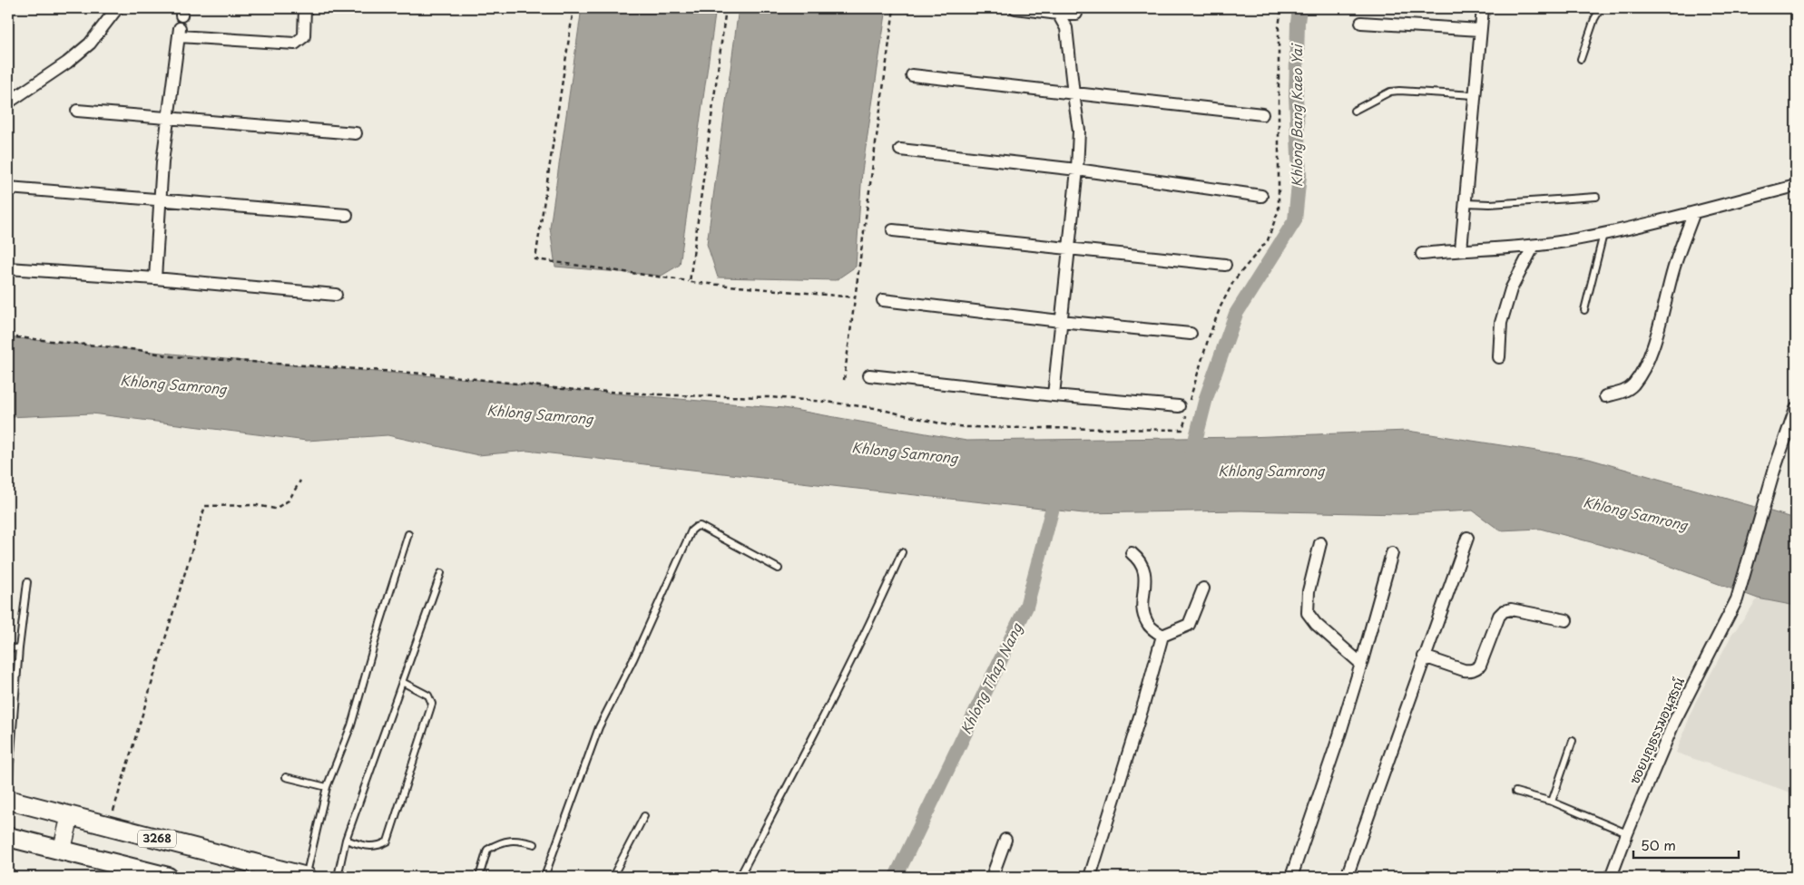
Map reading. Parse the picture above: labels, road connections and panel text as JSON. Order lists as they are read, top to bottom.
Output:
{
  "streets": {
    "main road": ["3268"],
    "street": ["ซอยบุญธรรมอนุสรณ์"]
  },
  "water": ["Khlong Bang Kaeo Yai", "Khlong Samrong", "Khlong Thap Nang"],
  "scale_bar": "50 m"
}
